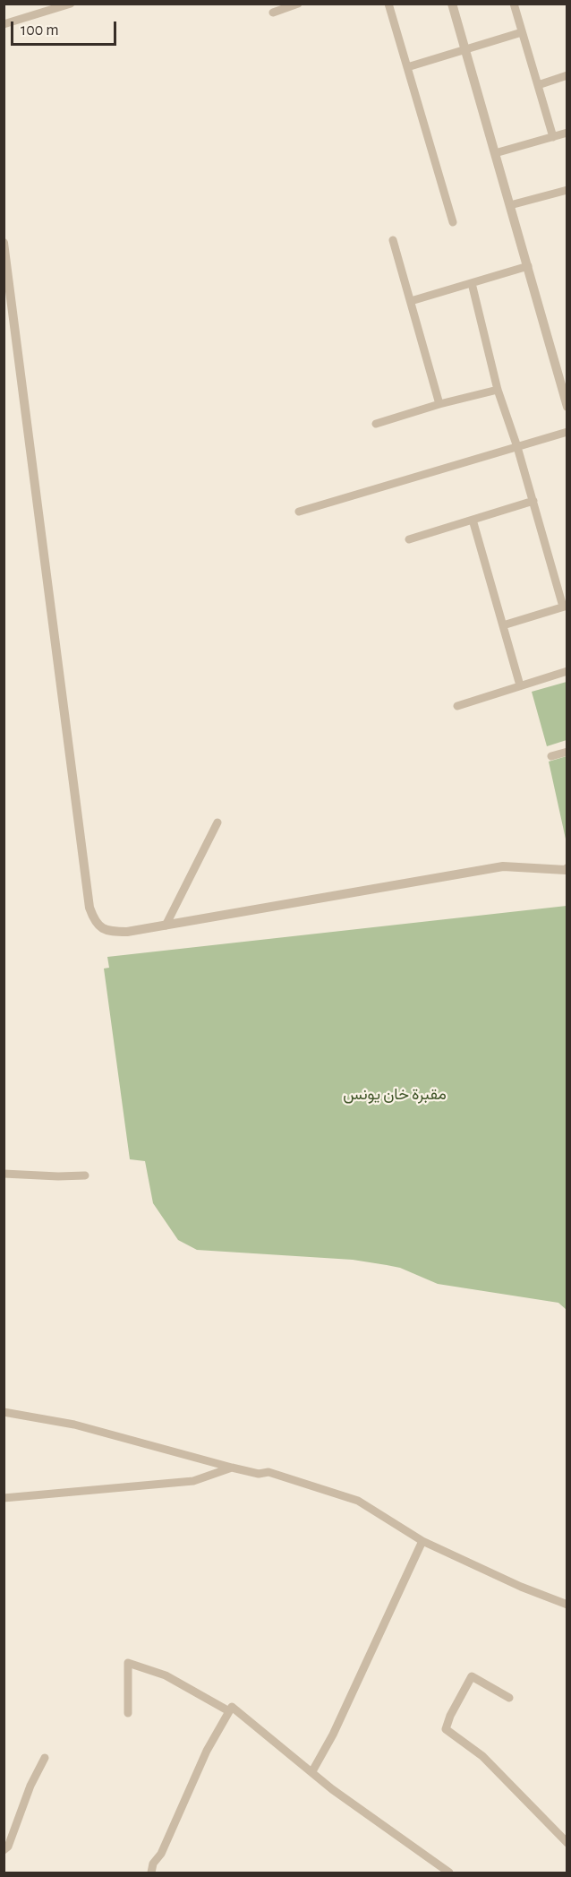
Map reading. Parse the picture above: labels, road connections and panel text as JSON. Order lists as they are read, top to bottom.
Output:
{
  "parks": ["مقبرة خان يونس"],
  "scale_bar": "100 m"
}
